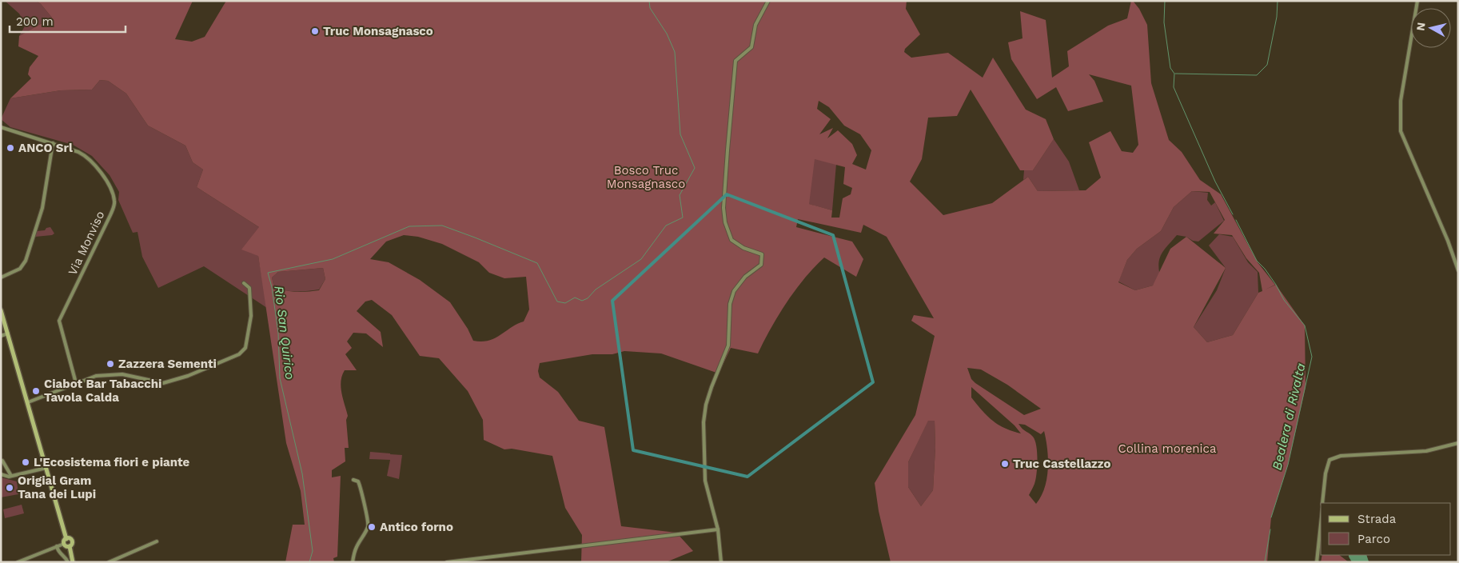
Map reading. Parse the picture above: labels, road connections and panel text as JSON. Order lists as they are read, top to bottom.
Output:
{
  "streets": {
    "street": ["Via Monviso"]
  },
  "water": ["Rio San Quirico", "Bealera di Rivalta"],
  "parks": ["Bosco Truc Monsagnasco", "Collina morenica"],
  "places": [
    "Truc Monsagnasco",
    "ANCO Srl",
    "Zazzera Sementi",
    "Ciabot Bar Tabacchi Tavola Calda",
    "L'Ecosistema fiori e piante",
    "Truc Castellazzo",
    "Origial Gram Tana dei Lupi",
    "Antico forno"
  ],
  "legend": ["Strada", "Parco"],
  "scale_bar": "200 m",
  "north": "left"
}
